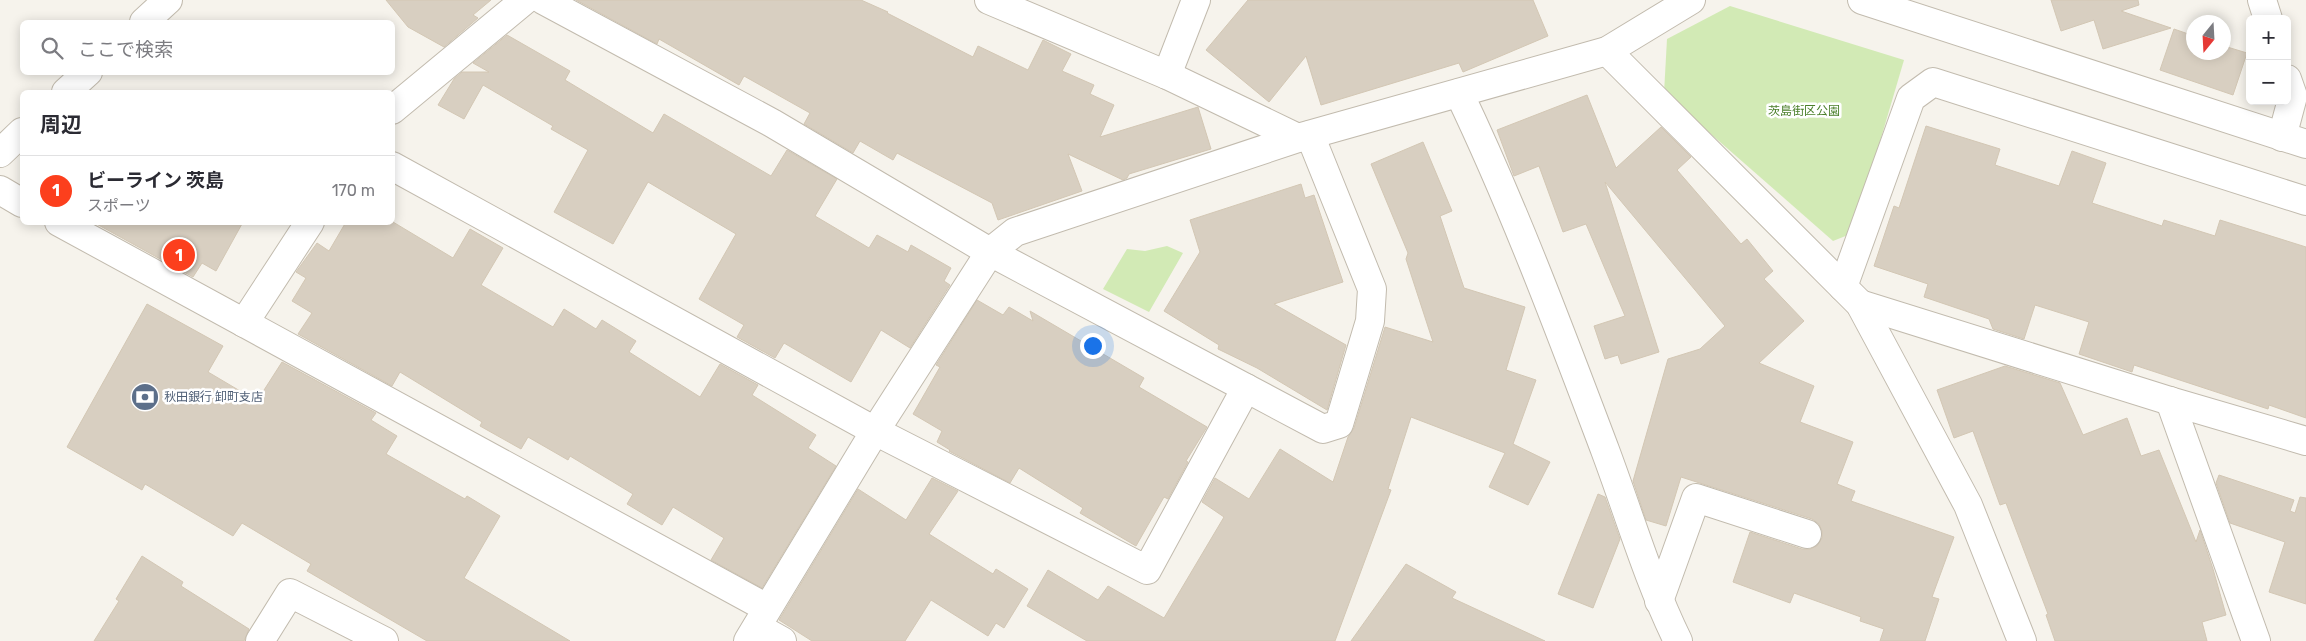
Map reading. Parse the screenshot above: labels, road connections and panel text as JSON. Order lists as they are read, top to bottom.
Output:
{
  "parks": ["茨島街区公園"],
  "places": {
    "bank": ["秋田銀行 卸町支店"]
  },
  "north": "bottom",
  "page": {
    "map_buttons": ["+", "−"],
    "search": "ここで検索",
    "heading": "周辺",
    "list": [
      {
        "mark": "1",
        "name": "ビーライン 茨島",
        "note": "スポーツ",
        "value": "170 m"
      }
    ],
    "pins": "1"
  }
}
